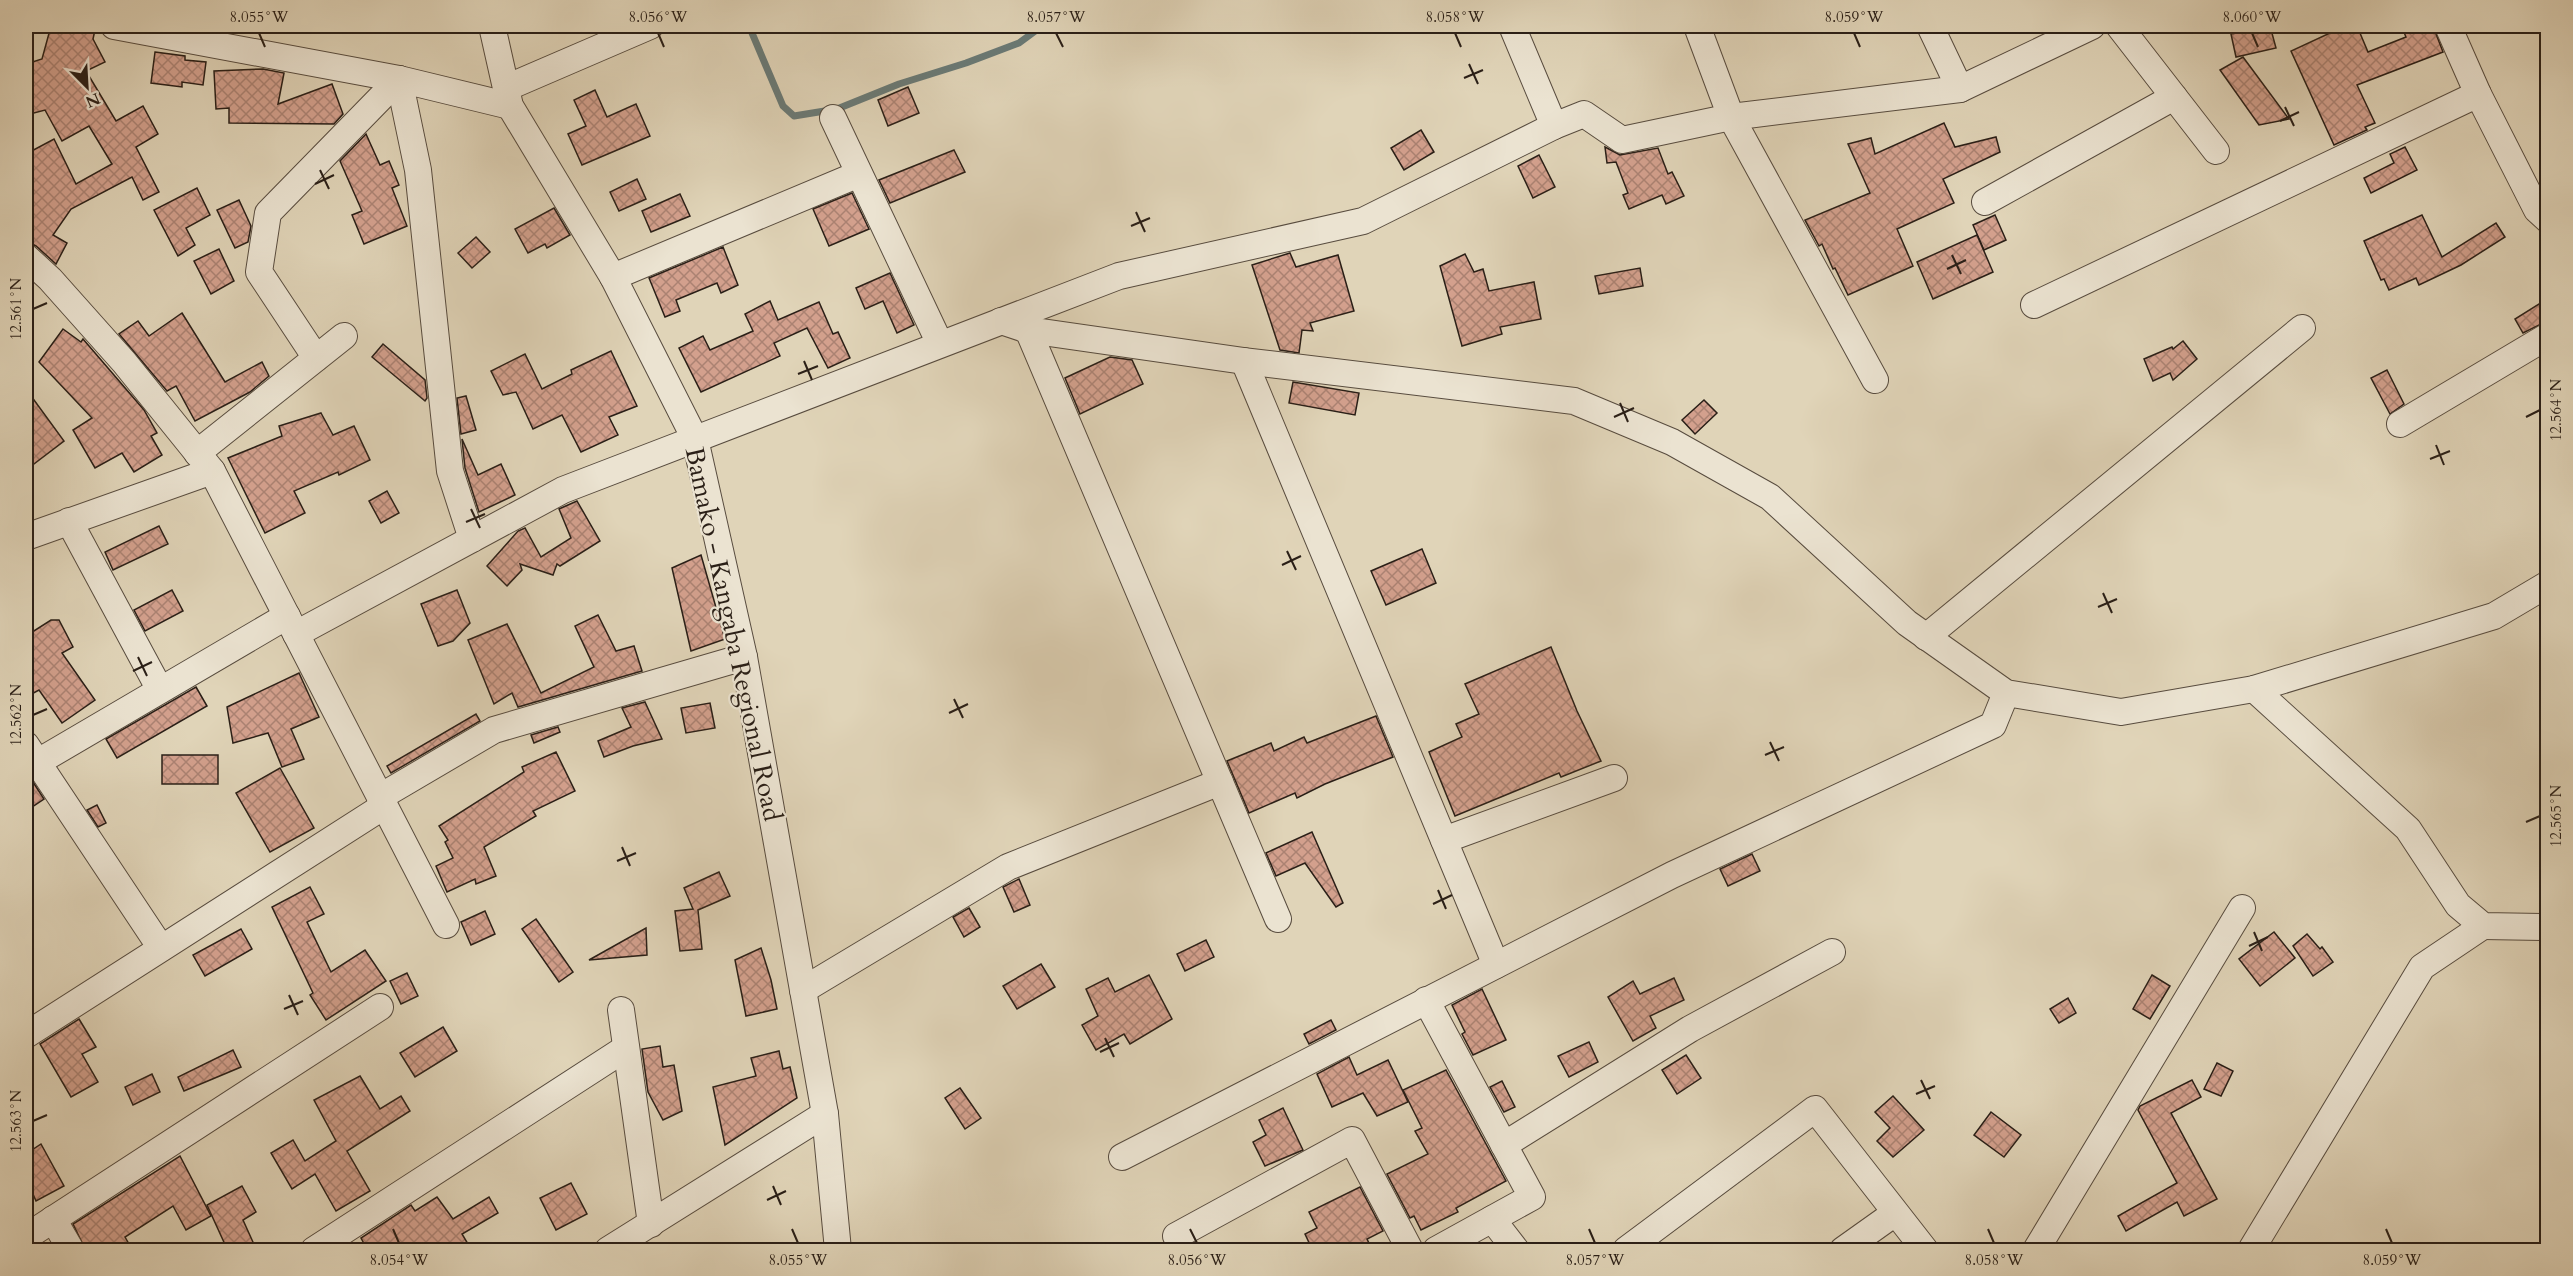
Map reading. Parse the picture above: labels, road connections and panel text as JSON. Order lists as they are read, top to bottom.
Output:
{
  "streets": {
    "street": ["Bamako - Kangaba Regional Road"]
  },
  "north": "bottom right",
  "coordinates": [
    "8.055°W",
    "8.056°W",
    "8.057°W",
    "8.058°W",
    "8.059°W",
    "8.060°W",
    "12.561°N",
    "12.564°N",
    "12.562°N",
    "12.565°N",
    "12.563°N",
    "8.054°W"
  ]
}
